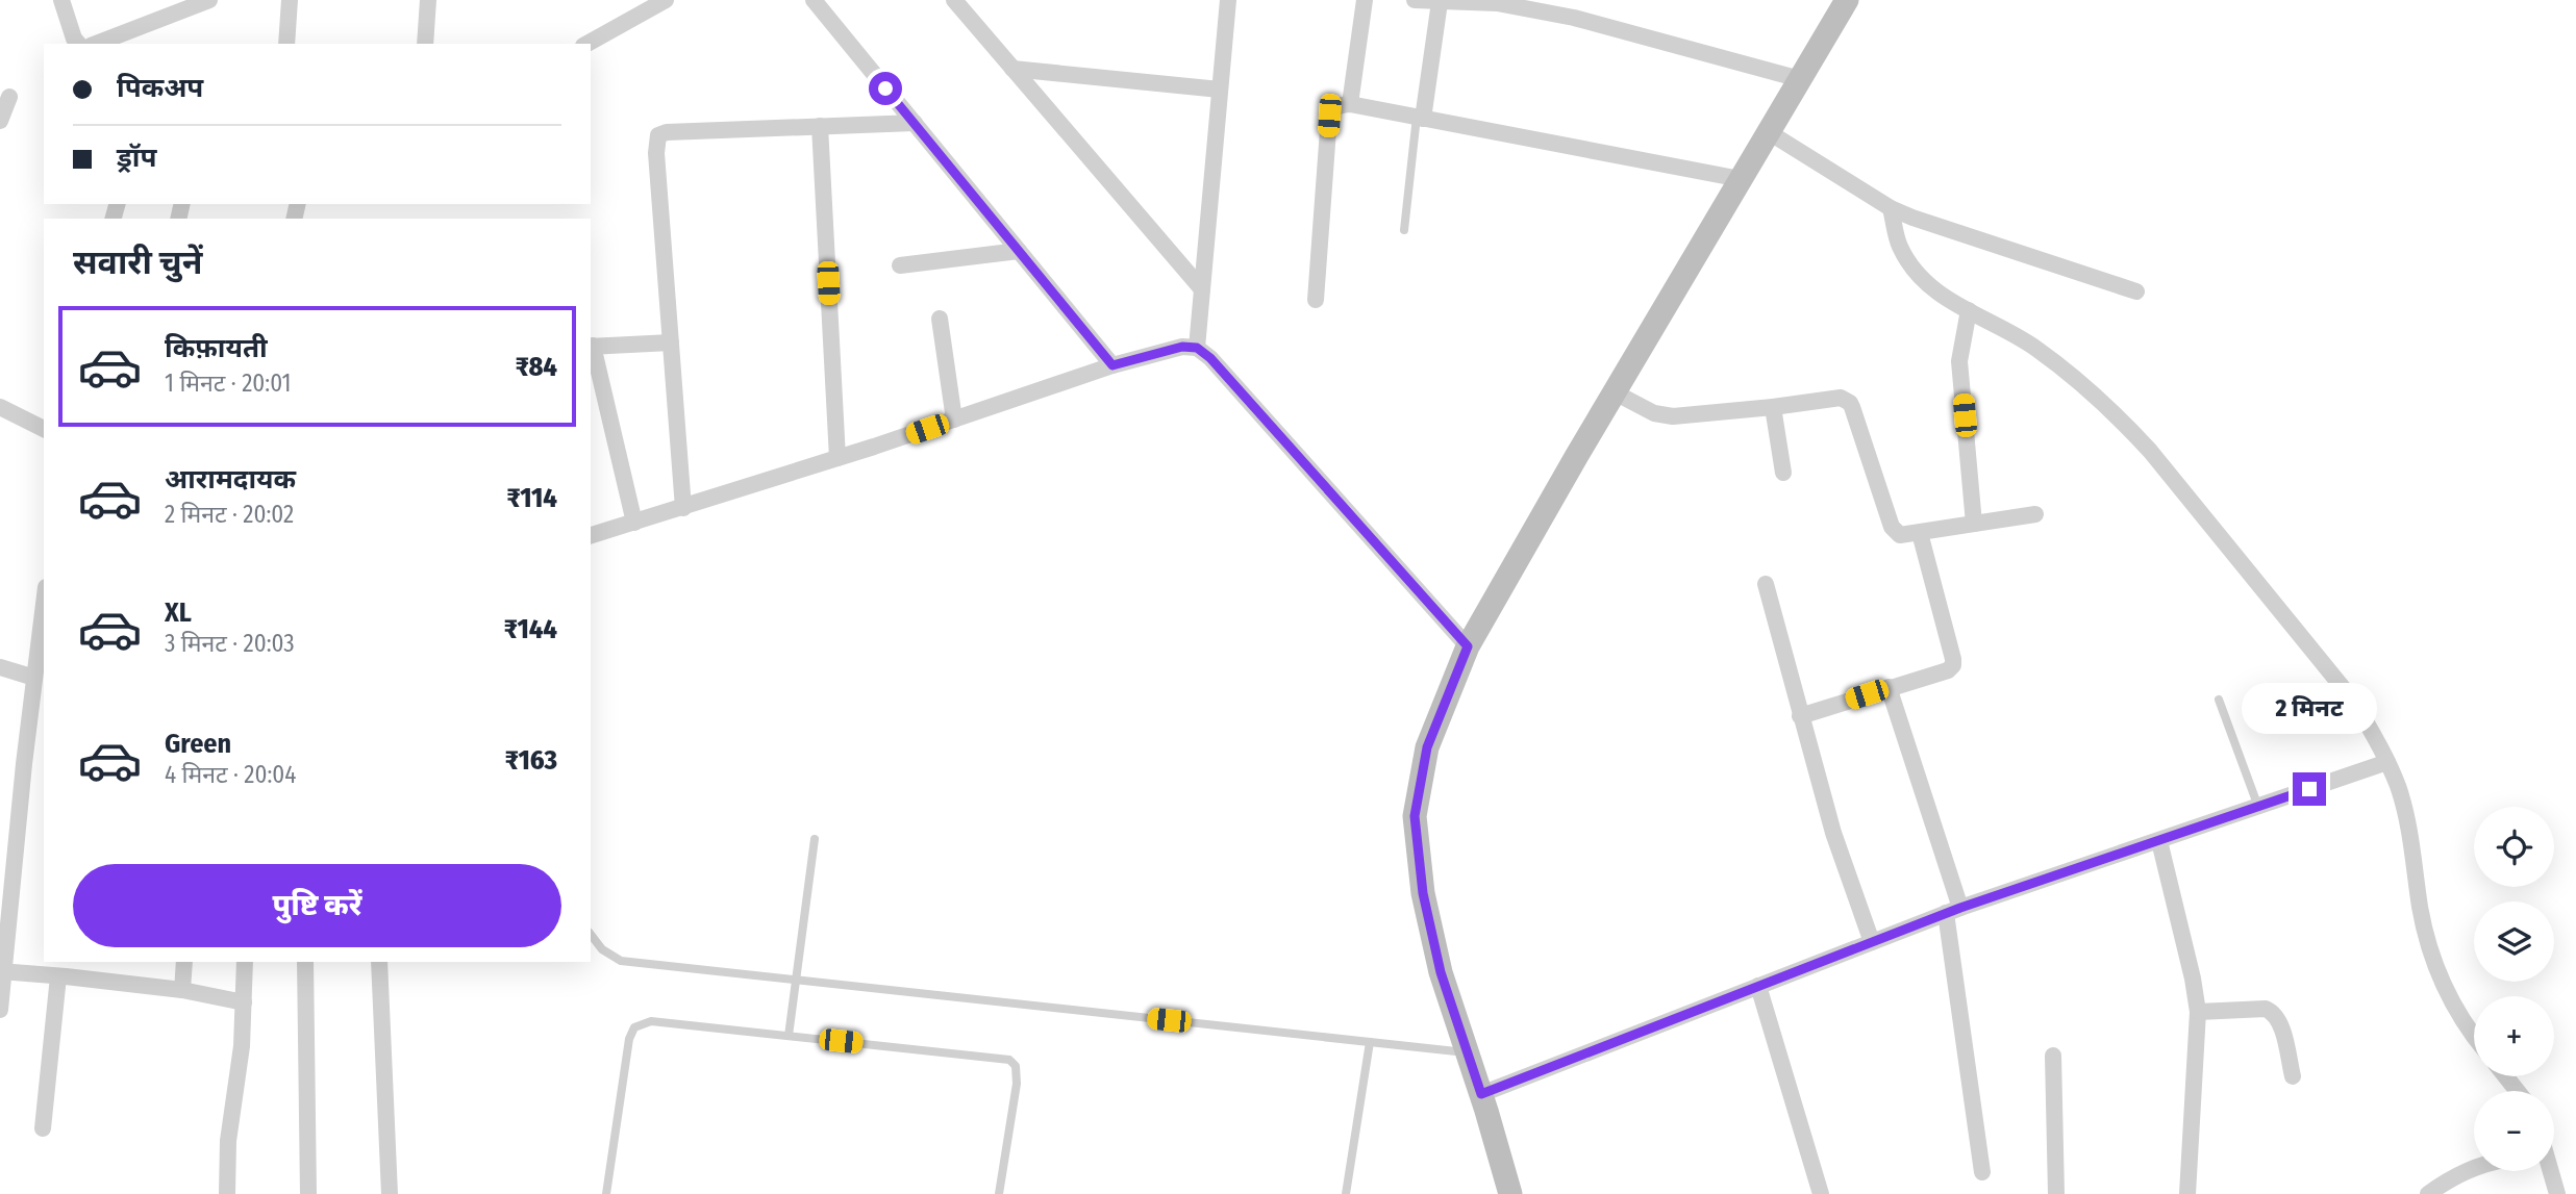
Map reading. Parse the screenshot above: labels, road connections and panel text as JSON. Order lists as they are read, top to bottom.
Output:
{
  "page": {
    "banner": ["पिकअप", "ड्रॉप"],
    "heading": "सवारी चुनें",
    "list": [
      {
        "name": "किफ़ायती",
        "note": "1 मिनट · 20:01",
        "value": "₹84"
      },
      {
        "name": "आरामदायक",
        "note": "2 मिनट · 20:02",
        "value": "₹114"
      },
      {
        "name": "XL",
        "note": "3 मिनट · 20:03",
        "value": "₹144"
      },
      {
        "name": "Green",
        "note": "4 मिनट · 20:04",
        "value": "₹163"
      }
    ],
    "bubble": "2 मिनट",
    "map_buttons": ["+", "−"],
    "buttons": "पुष्टि करें"
  }
}
